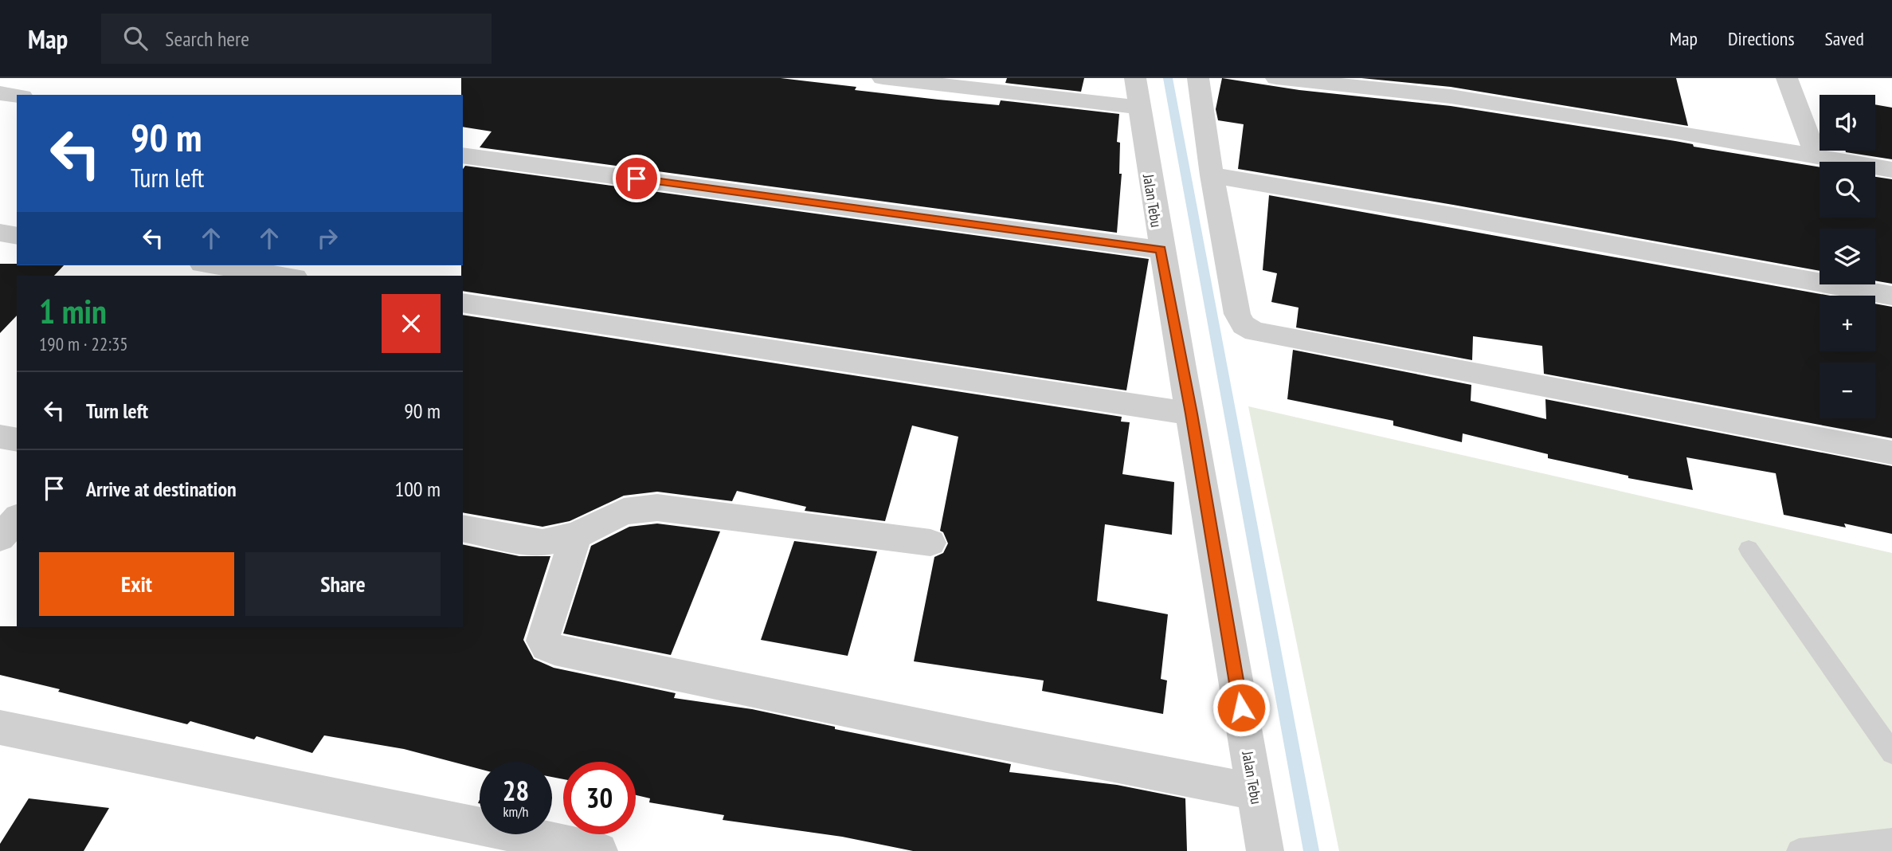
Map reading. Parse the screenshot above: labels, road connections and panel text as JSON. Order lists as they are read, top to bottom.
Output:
{
  "streets": {
    "street": ["Jalan Tebu"]
  },
  "page": {
    "header": "Map",
    "search": "Search here",
    "nav": ["Map", "Directions", "Saved"],
    "map_buttons": ["+", "−"],
    "turn": ["90 m", "Turn left"],
    "heading": ["1 min", "190 m · 22:35"],
    "list": [
      {
        "name": "Turn left",
        "value": "90 m"
      },
      {
        "name": "Arrive at destination",
        "value": "100 m"
      }
    ],
    "buttons": ["Exit", "Share"],
    "speed": "28 km/h",
    "limit": "30"
  }
}
